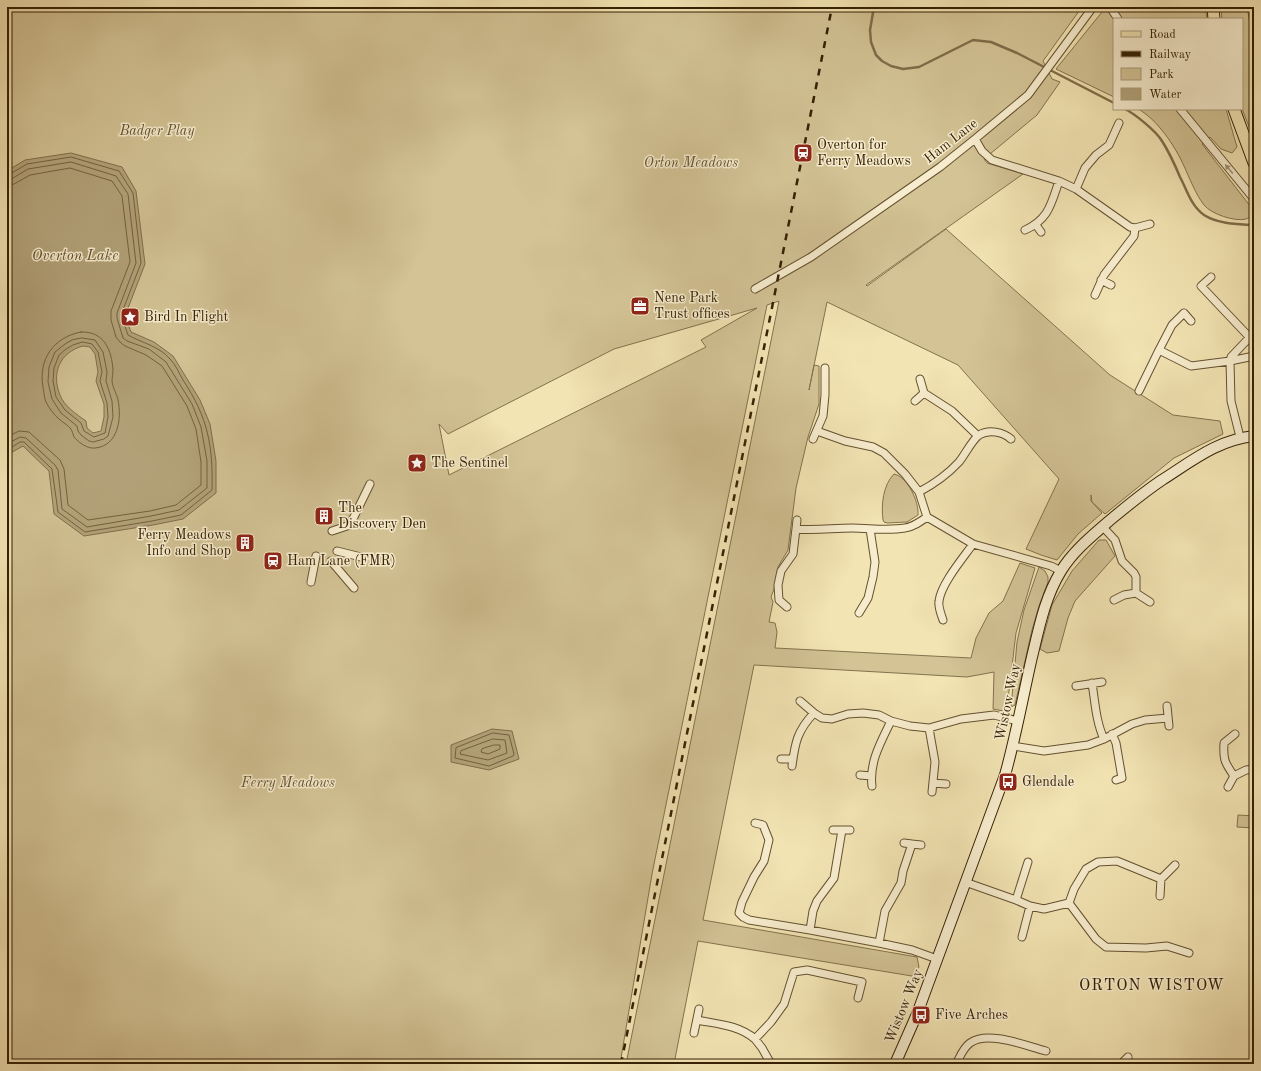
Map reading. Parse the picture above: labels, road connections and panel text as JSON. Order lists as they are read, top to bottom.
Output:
{
  "streets": {
    "street": ["Ham Lane", "Wistow Way"]
  },
  "districts": ["ORTON WISTOW"],
  "water": ["Overton Lake"],
  "parks": ["Badger Play", "Orton Meadows", "Ferry Meadows"],
  "places": {
    "station": ["Overton for Ferry Meadows", "Ham Lane (FMR)"],
    "office": ["Nene Park Trust offices"],
    "place": ["Bird In Flight", "The Sentinel"],
    "building": ["The Discovery Den", "Ferry Meadows Info and Shop"],
    "bus stop": ["Glendale", "Five Arches"]
  },
  "legend": [
    "Road",
    "Railway",
    "Park",
    "Water"
  ]
}
